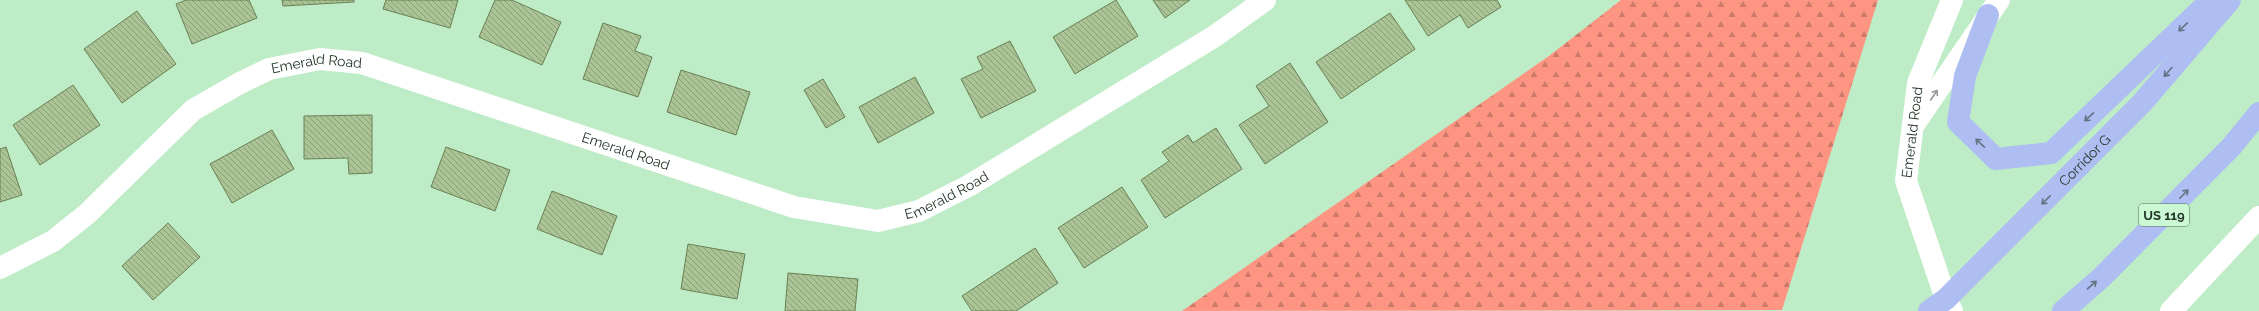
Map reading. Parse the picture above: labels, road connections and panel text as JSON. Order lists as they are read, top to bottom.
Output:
{
  "streets": {
    "highway": ["Corridor G", "US 119"],
    "street": ["Emerald Road"]
  },
  "crossings": [
    ["Emerald Road", "Corridor G"]
  ]
}
